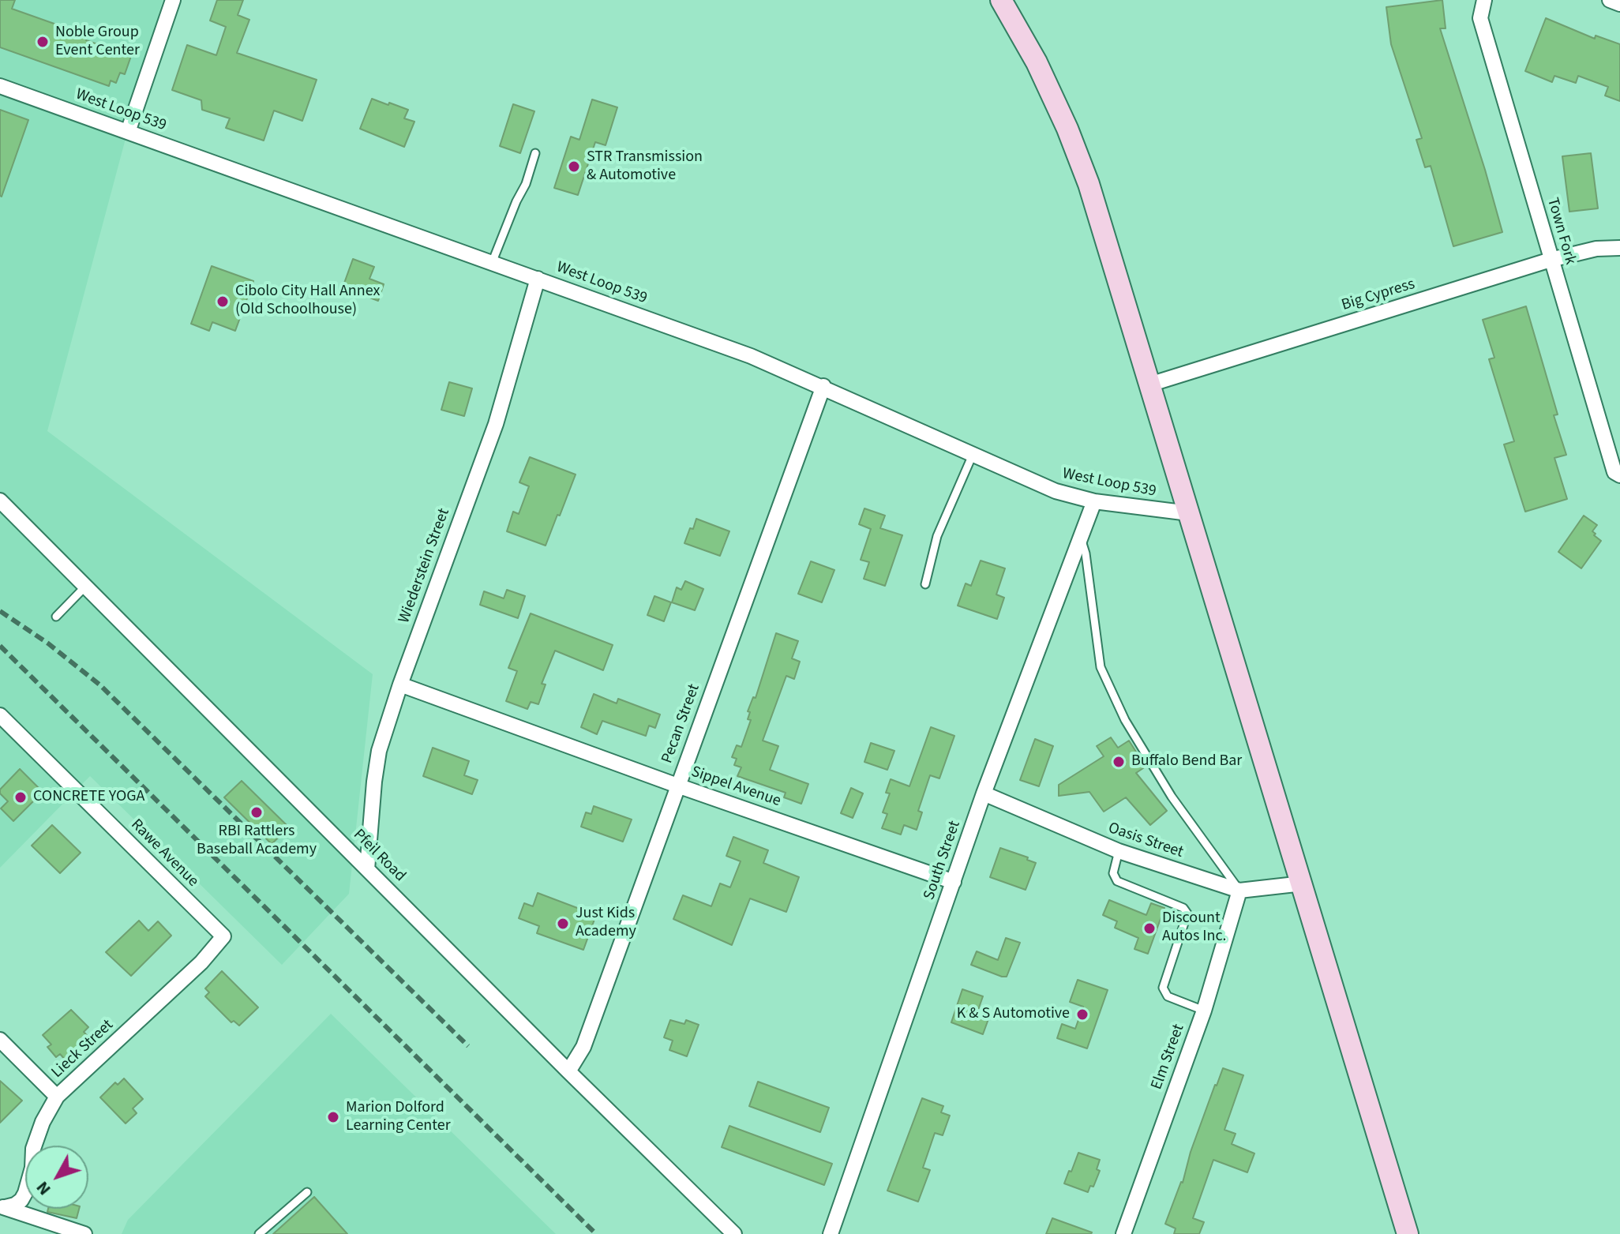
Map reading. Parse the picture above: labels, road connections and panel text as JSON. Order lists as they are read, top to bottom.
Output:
{
  "streets": {
    "street": [
      "West Loop 539",
      "Town Fork",
      "Big Cypress",
      "Wiederstein Street",
      "Pecan Street",
      "Sippel Avenue",
      "Oasis Street",
      "Rawe Avenue",
      "Pfeil Road",
      "South Street",
      "Lieck Street",
      "Elm Street"
    ]
  },
  "crossings": [
    ["West Loop 539", "Wiederstein Street"],
    ["West Loop 539", "Pecan Street"],
    ["West Loop 539", "South Street"],
    ["Town Fork", "Big Cypress"],
    ["Wiederstein Street", "Sippel Avenue"],
    ["Wiederstein Street", "Pfeil Road"],
    ["Pecan Street", "Sippel Avenue"],
    ["Pecan Street", "Pfeil Road"],
    ["Sippel Avenue", "South Street"],
    ["Oasis Street", "South Street"],
    ["Oasis Street", "Elm Street"],
    ["Rawe Avenue", "Lieck Street"]
  ],
  "places": [
    "Noble Group Event Center",
    "STR Transmission & Automotive",
    "Cibolo City Hall Annex (Old Schoolhouse)",
    "Buffalo Bend Bar",
    "CONCRETE YOGA",
    "RBI Rattlers Baseball Academy",
    "Just Kids Academy",
    "Discount Autos Inc.",
    "K & S Automotive",
    "Marion Dolford Learning Center"
  ],
  "north": "bottom left"
}
